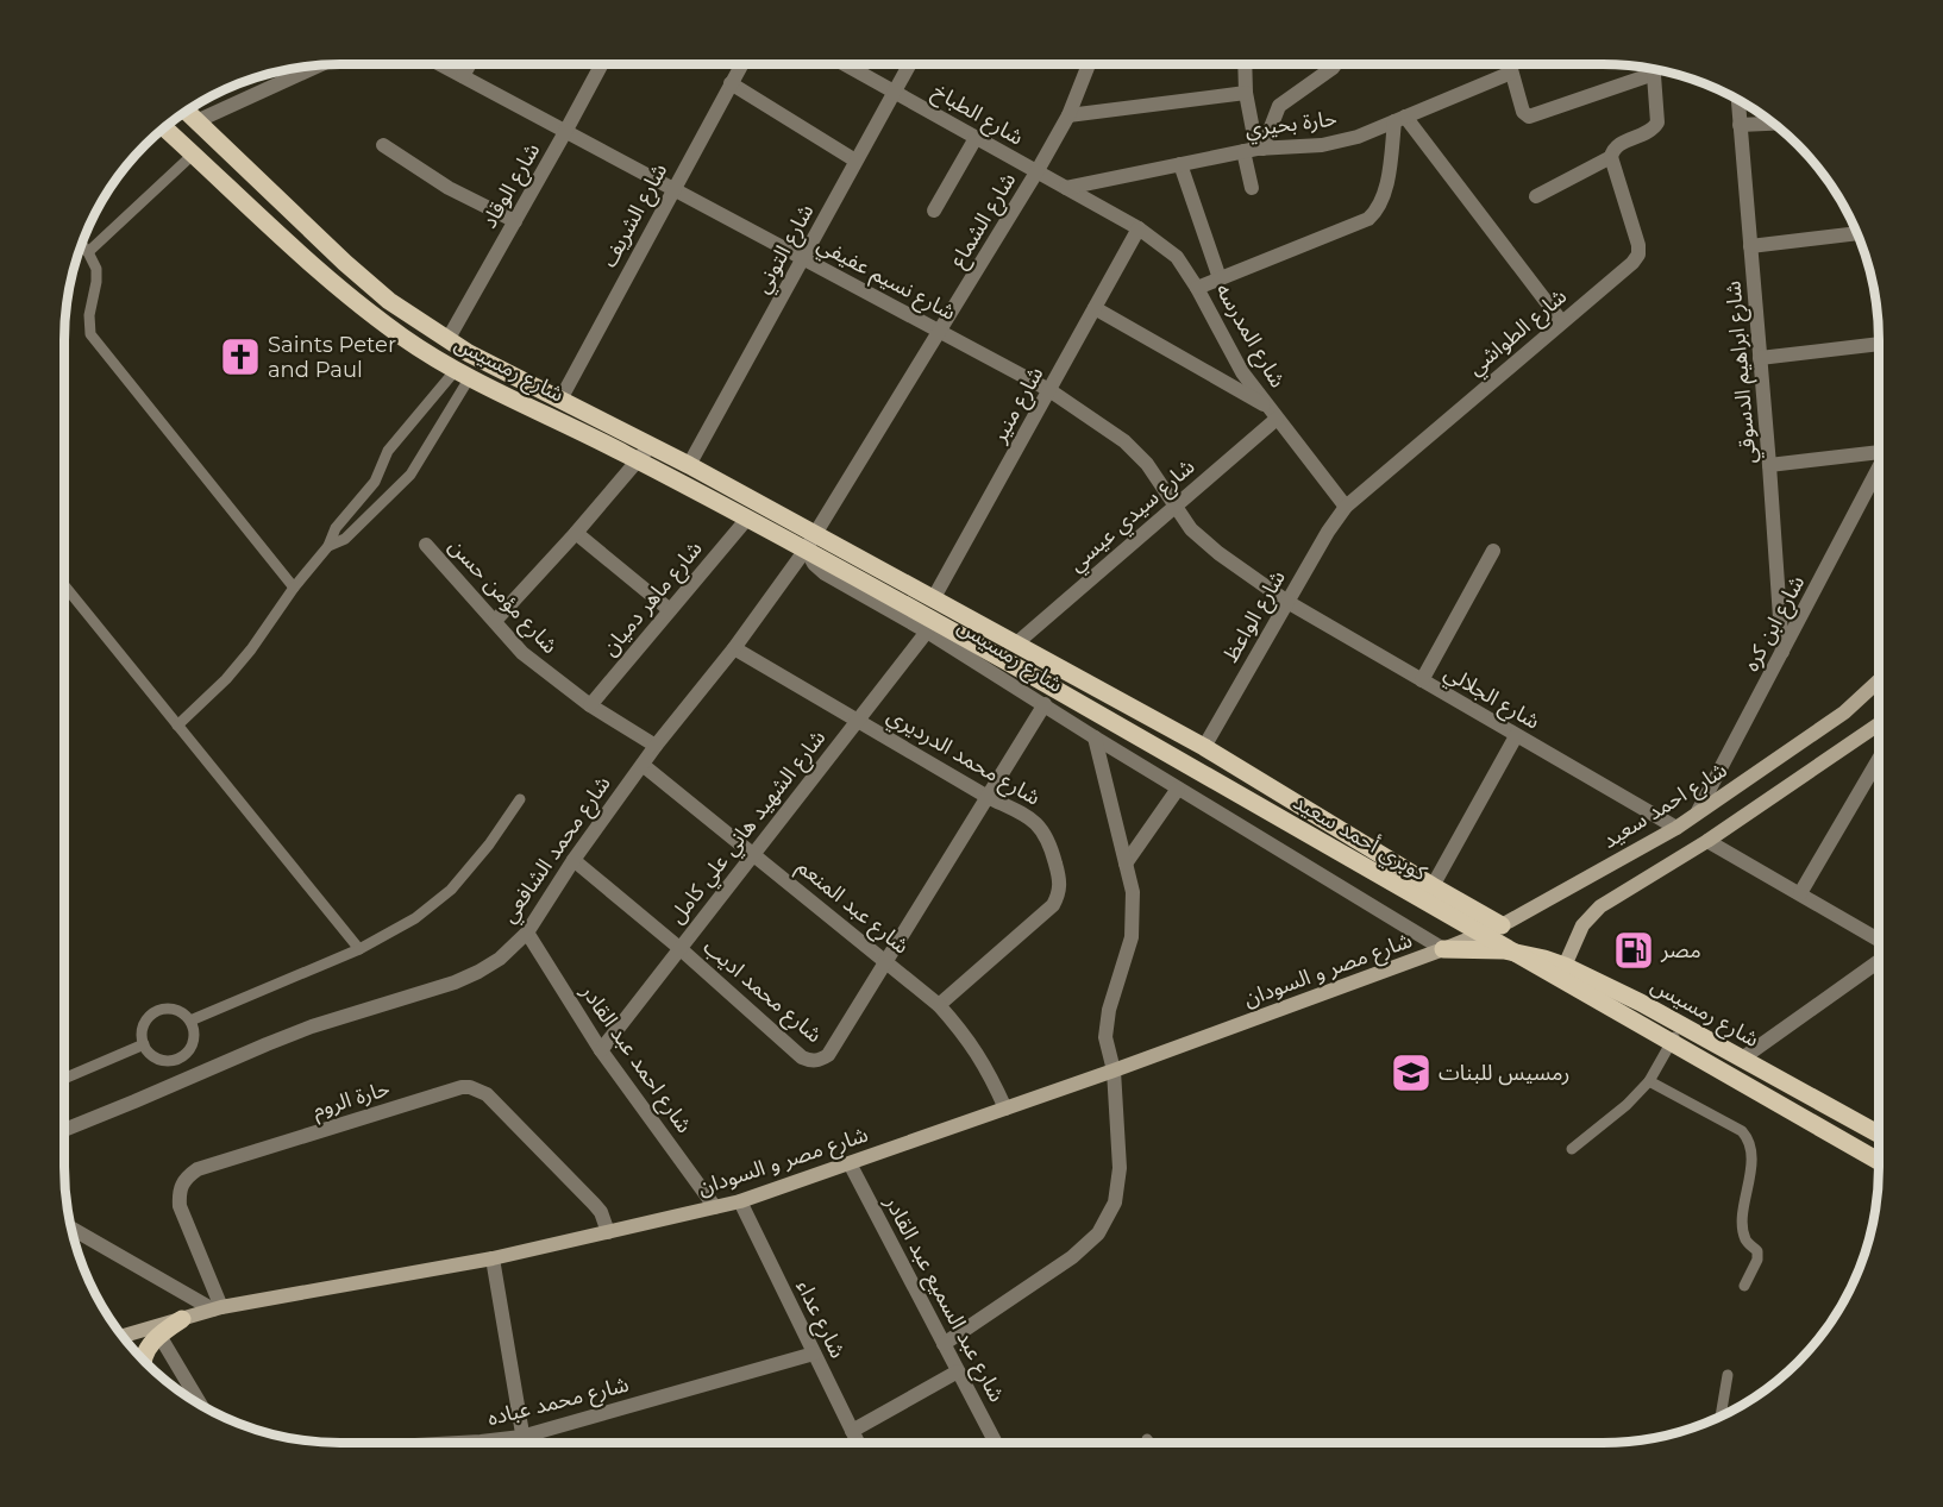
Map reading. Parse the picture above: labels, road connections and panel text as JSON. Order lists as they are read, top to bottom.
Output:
{
  "streets": {
    "main road": [
      "شارع رمسيس",
      "شارع احمد سعيد",
      "كوبري أحمد سعيد",
      "شارع مصر و السودان"
    ],
    "street": [
      "شارع الطباخ",
      "حارة بحيري",
      "شارع الوقاد",
      "شارع الشريف",
      "شارع الشماع",
      "شارع التوني",
      "شارع نسيم عفيفي",
      "شارع الطواشي",
      "شارع المدرسه",
      "شارع ابراهيم الدسوقي",
      "شارع منير",
      "شارع سيدي عيسي",
      "شارع مؤمن حسن",
      "شارع ماهر دميان",
      "شارع الواعظ",
      "شارع ابن كره",
      "شارع الجلالي",
      "شارع محمد الدرديري",
      "شارع الشهيد هاني علي كامل",
      "شارع محمد الشافعي",
      "شارع عبد المنعم",
      "شارع محمد اديب",
      "شارع احمد عبد القادر",
      "حارة الروم",
      "شارع عبد السميع عبد القادر",
      "شارع عداء",
      "شارع محمد عباده"
    ]
  },
  "crossings": [
    ["شارع الطباخ", "حارة بحيري"],
    ["شارع الطباخ", "شارع الشماع"],
    ["شارع الطباخ", "شارع التوني"],
    ["شارع الطباخ", "شارع المدرسه"],
    ["حارة بحيري", "شارع المدرسه"],
    ["شارع الوقاد", "شارع نسيم عفيفي"],
    ["شارع الوقاد", "شارع رمسيس"],
    ["شارع الشريف", "شارع نسيم عفيفي"],
    ["شارع الشريف", "شارع رمسيس"],
    ["شارع الشماع", "شارع نسيم عفيفي"],
    ["شارع الشماع", "شارع رمسيس"],
    ["شارع الشماع", "كوبري أحمد سعيد"],
    ["شارع الشماع", "شارع محمد الشافعي"],
    ["شارع التوني", "شارع نسيم عفيفي"],
    ["شارع التوني", "شارع رمسيس"],
    ["شارع نسيم عفيفي", "شارع منير"],
    ["شارع نسيم عفيفي", "شارع سيدي عيسي"],
    ["شارع نسيم عفيفي", "شارع الواعظ"],
    ["شارع نسيم عفيفي", "شارع الجلالي"],
    ["شارع الطواشي", "شارع المدرسه"],
    ["شارع الطواشي", "شارع الواعظ"],
    ["شارع المدرسه", "شارع منير"],
    ["شارع المدرسه", "شارع سيدي عيسي"],
    ["شارع المدرسه", "شارع الواعظ"],
    ["شارع رمسيس", "شارع منير"],
    ["شارع رمسيس", "شارع سيدي عيسي"],
    ["شارع رمسيس", "شارع ماهر دميان"],
    ["شارع رمسيس", "شارع الواعظ"],
    ["شارع رمسيس", "شارع احمد سعيد"],
    ["شارع رمسيس", "شارع الشهيد هاني علي كامل"],
    ["شارع رمسيس", "كوبري أحمد سعيد"],
    ["شارع رمسيس", "شارع محمد الشافعي"],
    ["شارع رمسيس", "شارع مصر و السودان"],
    ["شارع ابراهيم الدسوقي", "شارع ابن كره"],
    ["شارع مؤمن حسن", "شارع ماهر دميان"],
    ["شارع مؤمن حسن", "شارع محمد الشافعي"],
    ["شارع الواعظ", "شارع الجلالي"],
    ["شارع ابن كره", "شارع احمد سعيد"],
    ["شارع الجلالي", "شارع احمد سعيد"],
    ["شارع محمد الدرديري", "شارع الشهيد هاني علي كامل"],
    ["شارع محمد الدرديري", "شارع محمد الشافعي"],
    ["شارع محمد الدرديري", "شارع عبد المنعم"],
    ["شارع احمد سعيد", "شارع مصر و السودان"],
    ["شارع الشهيد هاني علي كامل", "شارع عبد المنعم"],
    ["شارع الشهيد هاني علي كامل", "شارع محمد اديب"],
    ["شارع الشهيد هاني علي كامل", "شارع احمد عبد القادر"],
    ["كوبري أحمد سعيد", "شارع محمد الشافعي"],
    ["شارع محمد الشافعي", "شارع عبد المنعم"],
    ["شارع محمد الشافعي", "شارع محمد اديب"],
    ["شارع محمد الشافعي", "شارع احمد عبد القادر"],
    ["شارع عبد المنعم", "شارع مصر و السودان"],
    ["شارع عبد المنعم", "شارع محمد اديب"],
    ["شارع مصر و السودان", "شارع احمد عبد القادر"],
    ["شارع مصر و السودان", "حارة الروم"],
    ["شارع مصر و السودان", "شارع عبد السميع عبد القادر"],
    ["شارع مصر و السودان", "شارع عداء"],
    ["شارع عداء", "شارع محمد عباده"]
  ],
  "places": {
    "church": ["Saints Peter and Paul"],
    "fuel station": ["مصر"],
    "school or university": ["رمسيس للبنات"]
  }
}
